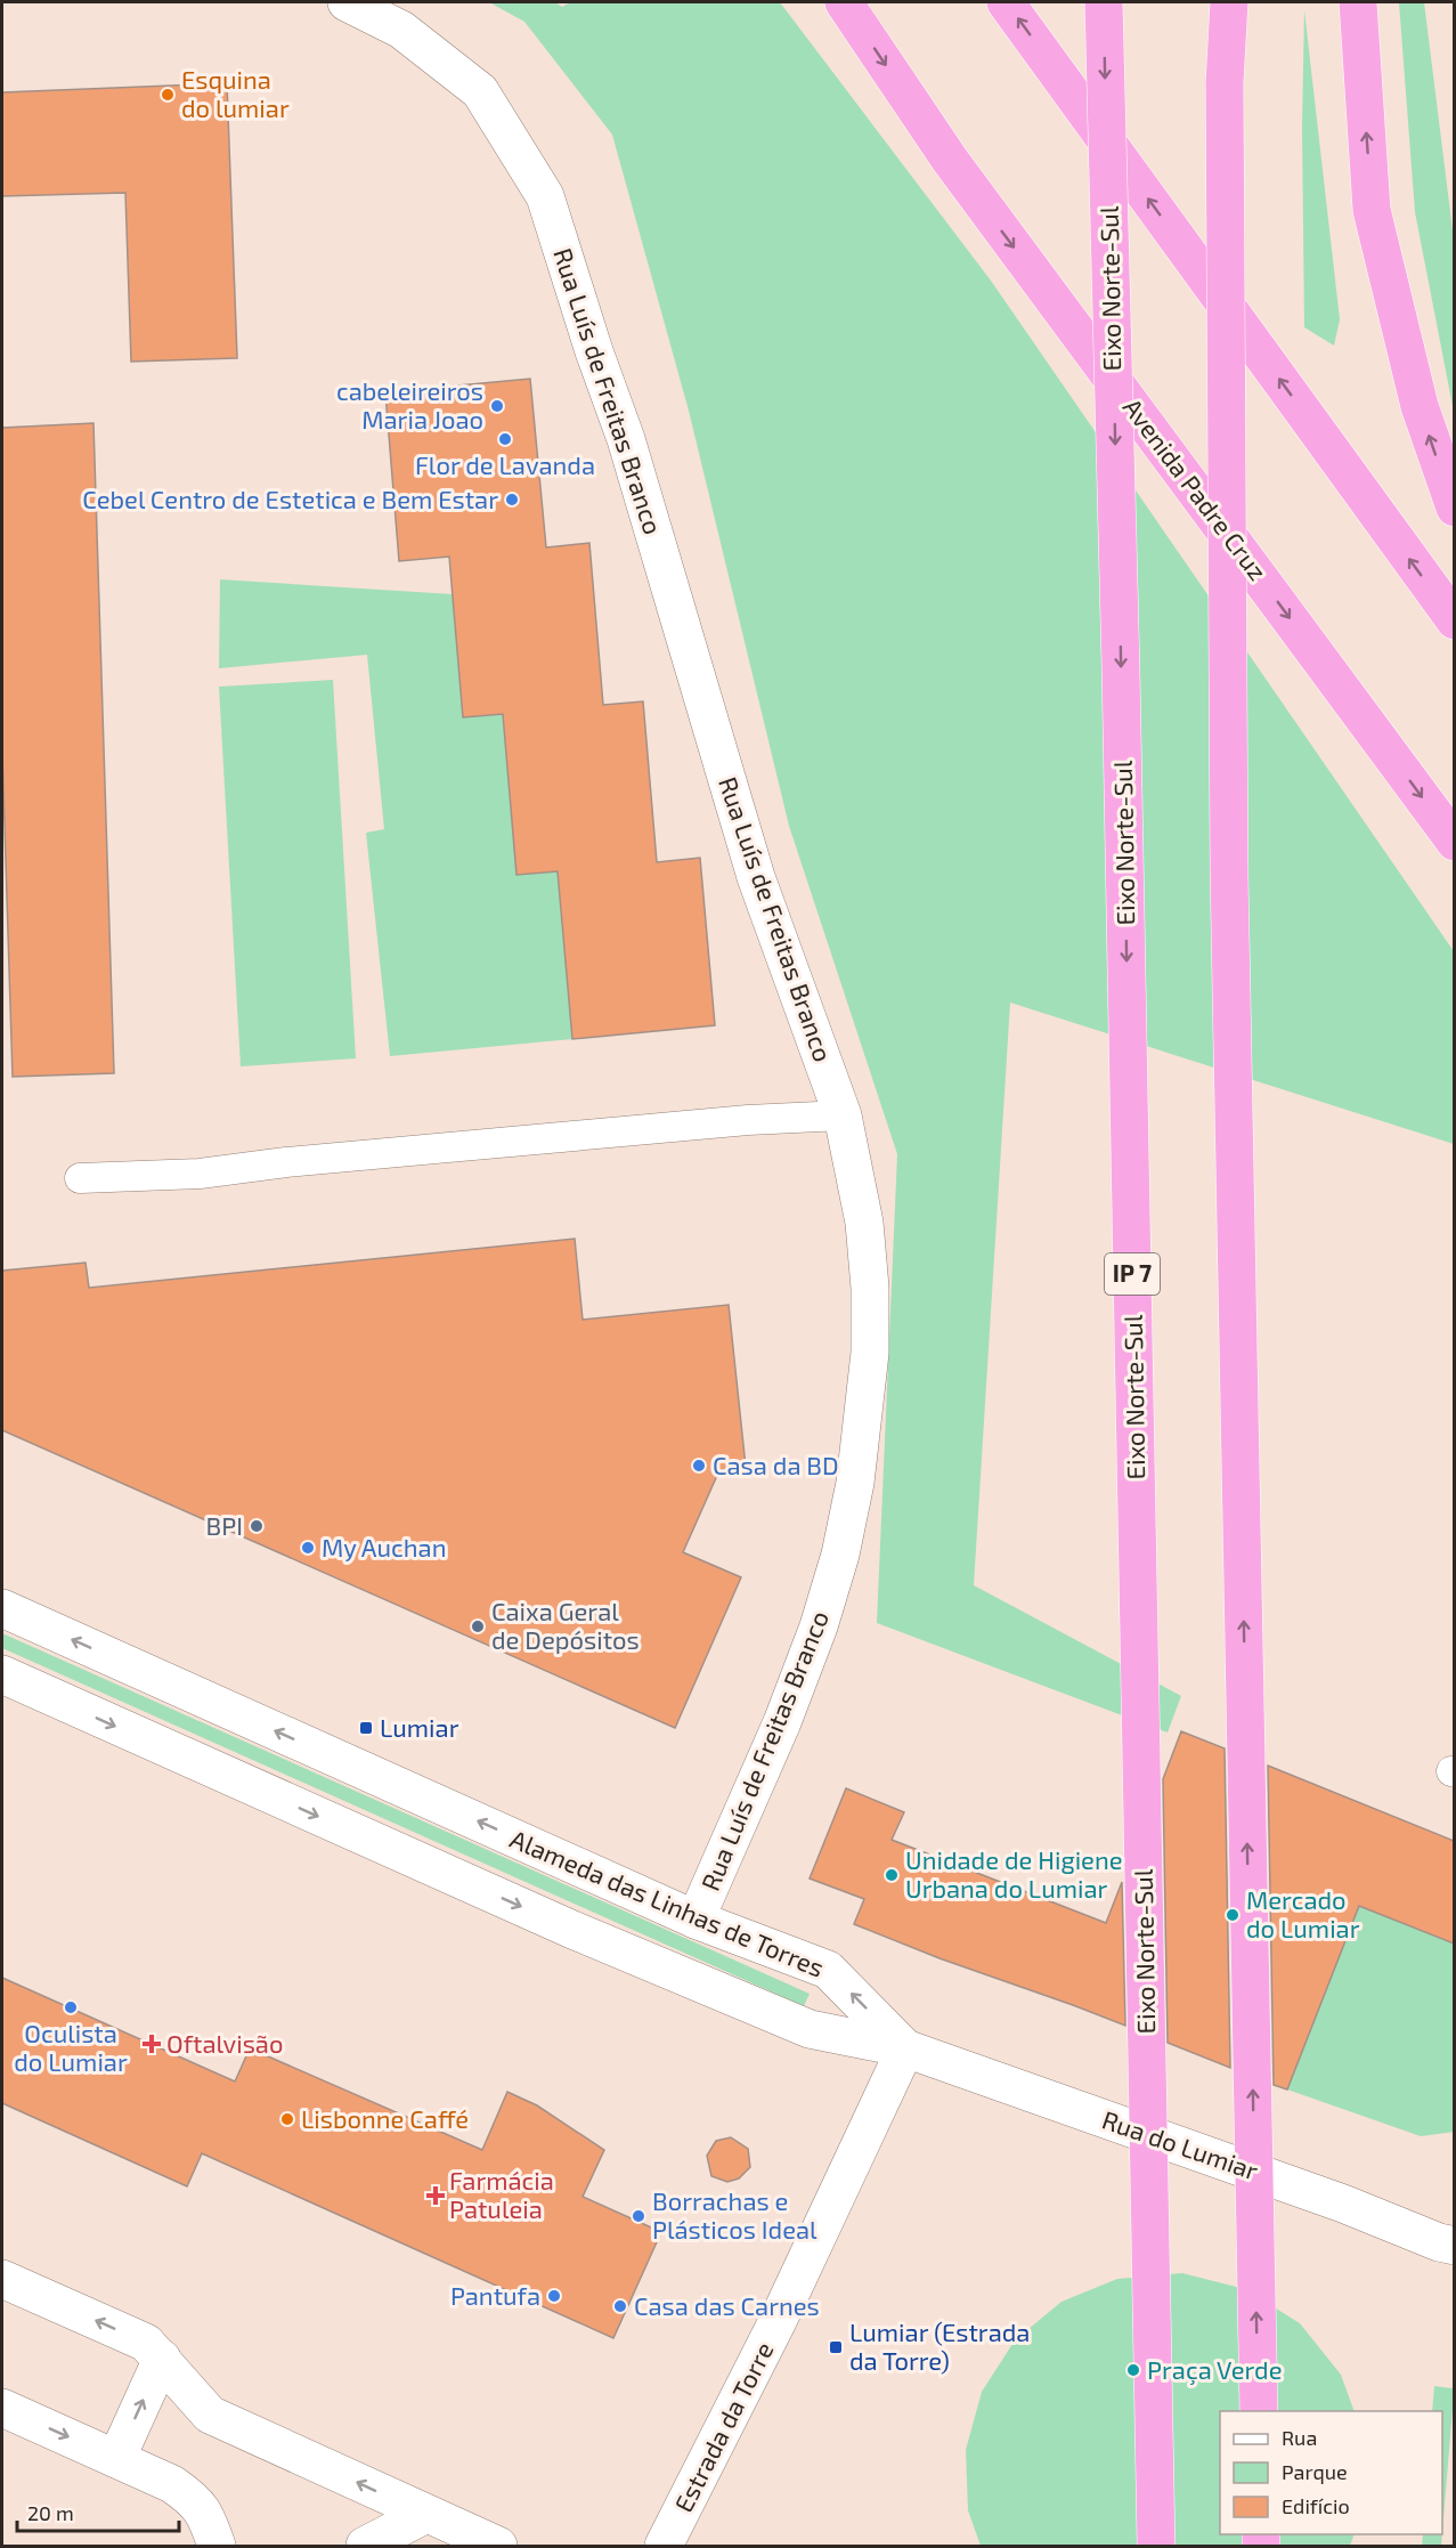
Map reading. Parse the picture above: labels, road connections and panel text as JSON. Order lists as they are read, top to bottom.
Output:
{
  "streets": {
    "highway": ["Eixo Norte-Sul", "Avenida Padre Cruz", "IP 7"],
    "street": [
      "Rua Luís de Freitas Branco",
      "Alameda das Linhas de Torres",
      "Rua do Lumiar",
      "Estrada da Torre"
    ]
  },
  "crossings": [
    ["Rua Luís de Freitas Branco", "Alameda das Linhas de Torres"],
    ["Alameda das Linhas de Torres", "Rua do Lumiar"],
    ["Alameda das Linhas de Torres", "Estrada da Torre"],
    ["Rua do Lumiar", "Estrada da Torre"]
  ],
  "places": {
    "other": [
      "Esquina do lumiar",
      "cabeleireiros Maria Joao",
      "Flor de Lavanda",
      "Cebel Centro de Estetica e Bem Estar",
      "Casa da BD",
      "BPI",
      "My Auchan",
      "Caixa Geral de Depósitos",
      "Unidade de Higiene Urbana do Lumiar",
      "Mercado do Lumiar",
      "Oculista do Lumiar",
      "Lisbonne Caffé",
      "Borrachas e Plásticos Ideal",
      "Pantufa",
      "Casa das Carnes",
      "Praça Verde"
    ],
    "transit": ["Lumiar", "Lumiar (Estrada da Torre)"],
    "health": ["Oftalvisão", "Farmácia Patuleia"]
  },
  "legend": ["Rua", "Parque", "Edifício"],
  "scale_bar": "20 m"
}
